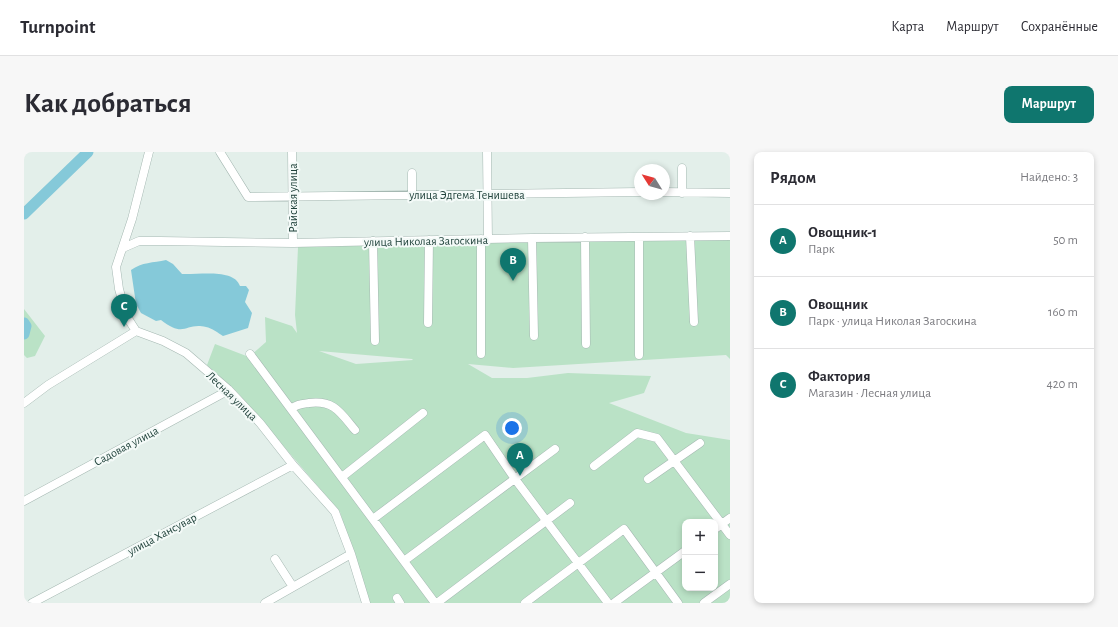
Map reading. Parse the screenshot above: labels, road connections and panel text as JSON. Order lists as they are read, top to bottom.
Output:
{
  "streets": {
    "street": [
      "улица Эдгема Тенишева",
      "Райская улица",
      "улица Николая Загоскина",
      "Лесная улица",
      "Садовая улица",
      "улица Хансувар"
    ]
  },
  "crossings": [
    ["улица Эдгема Тенишева", "Райская улица"],
    ["Райская улица", "улица Николая Загоскина"],
    ["Лесная улица", "Садовая улица"],
    ["Лесная улица", "улица Хансувар"]
  ],
  "north": "top left",
  "page": {
    "header": "Turnpoint",
    "nav": ["Карта", "Маршрут", "Сохранённые"],
    "buttons": "Маршрут",
    "title": "Как добраться",
    "heading": ["Рядом", "Найдено: 3"],
    "list": [
      {
        "mark": "A",
        "name": "Овощник-1",
        "note": "Парк",
        "value": "50 m"
      },
      {
        "mark": "B",
        "name": "Овощник",
        "note": "Парк · улица Николая Загоскина",
        "value": "160 m"
      },
      {
        "mark": "C",
        "name": "Фактория",
        "note": "Магазин · Лесная улица",
        "value": "420 m"
      }
    ],
    "pins": ["B", "C", "A"],
    "map_buttons": ["+", "−"]
  }
}
